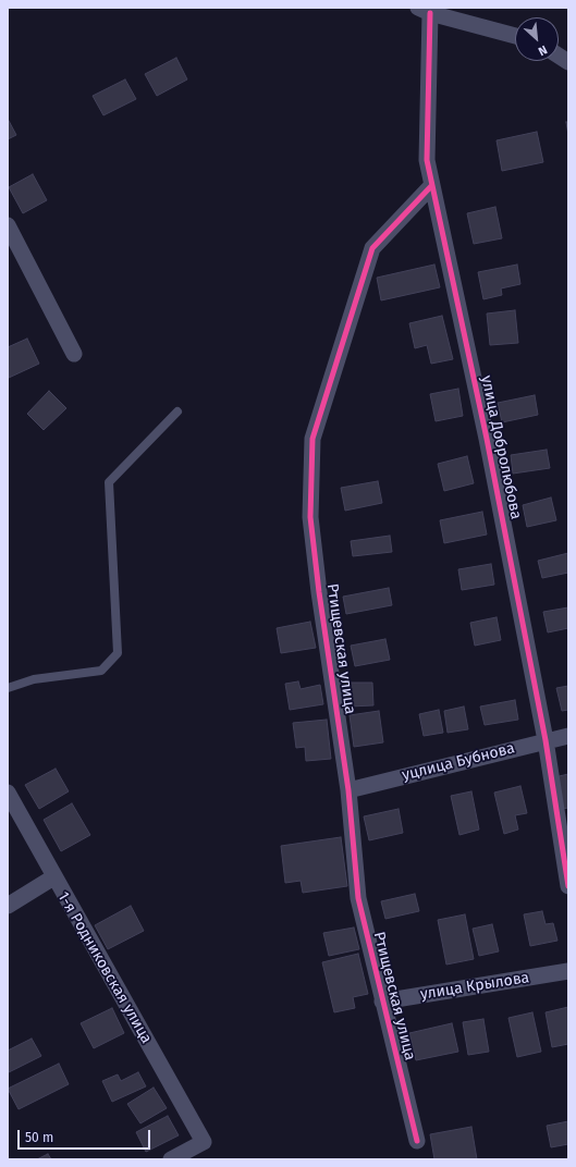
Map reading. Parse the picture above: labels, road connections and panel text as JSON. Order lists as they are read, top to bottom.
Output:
{
  "streets": {
    "street": [
      "улица Добролюбова",
      "Ртищевская улица",
      "уцлица Бубнова",
      "1-я Родниковская улица",
      "улица Крылова"
    ]
  },
  "crossings": [
    ["улица Добролюбова", "Ртищевская улица"],
    ["улица Добролюбова", "уцлица Бубнова"],
    ["Ртищевская улица", "уцлица Бубнова"],
    ["Ртищевская улица", "улица Крылова"]
  ],
  "scale_bar": "50 m",
  "north": "bottom right"
}
